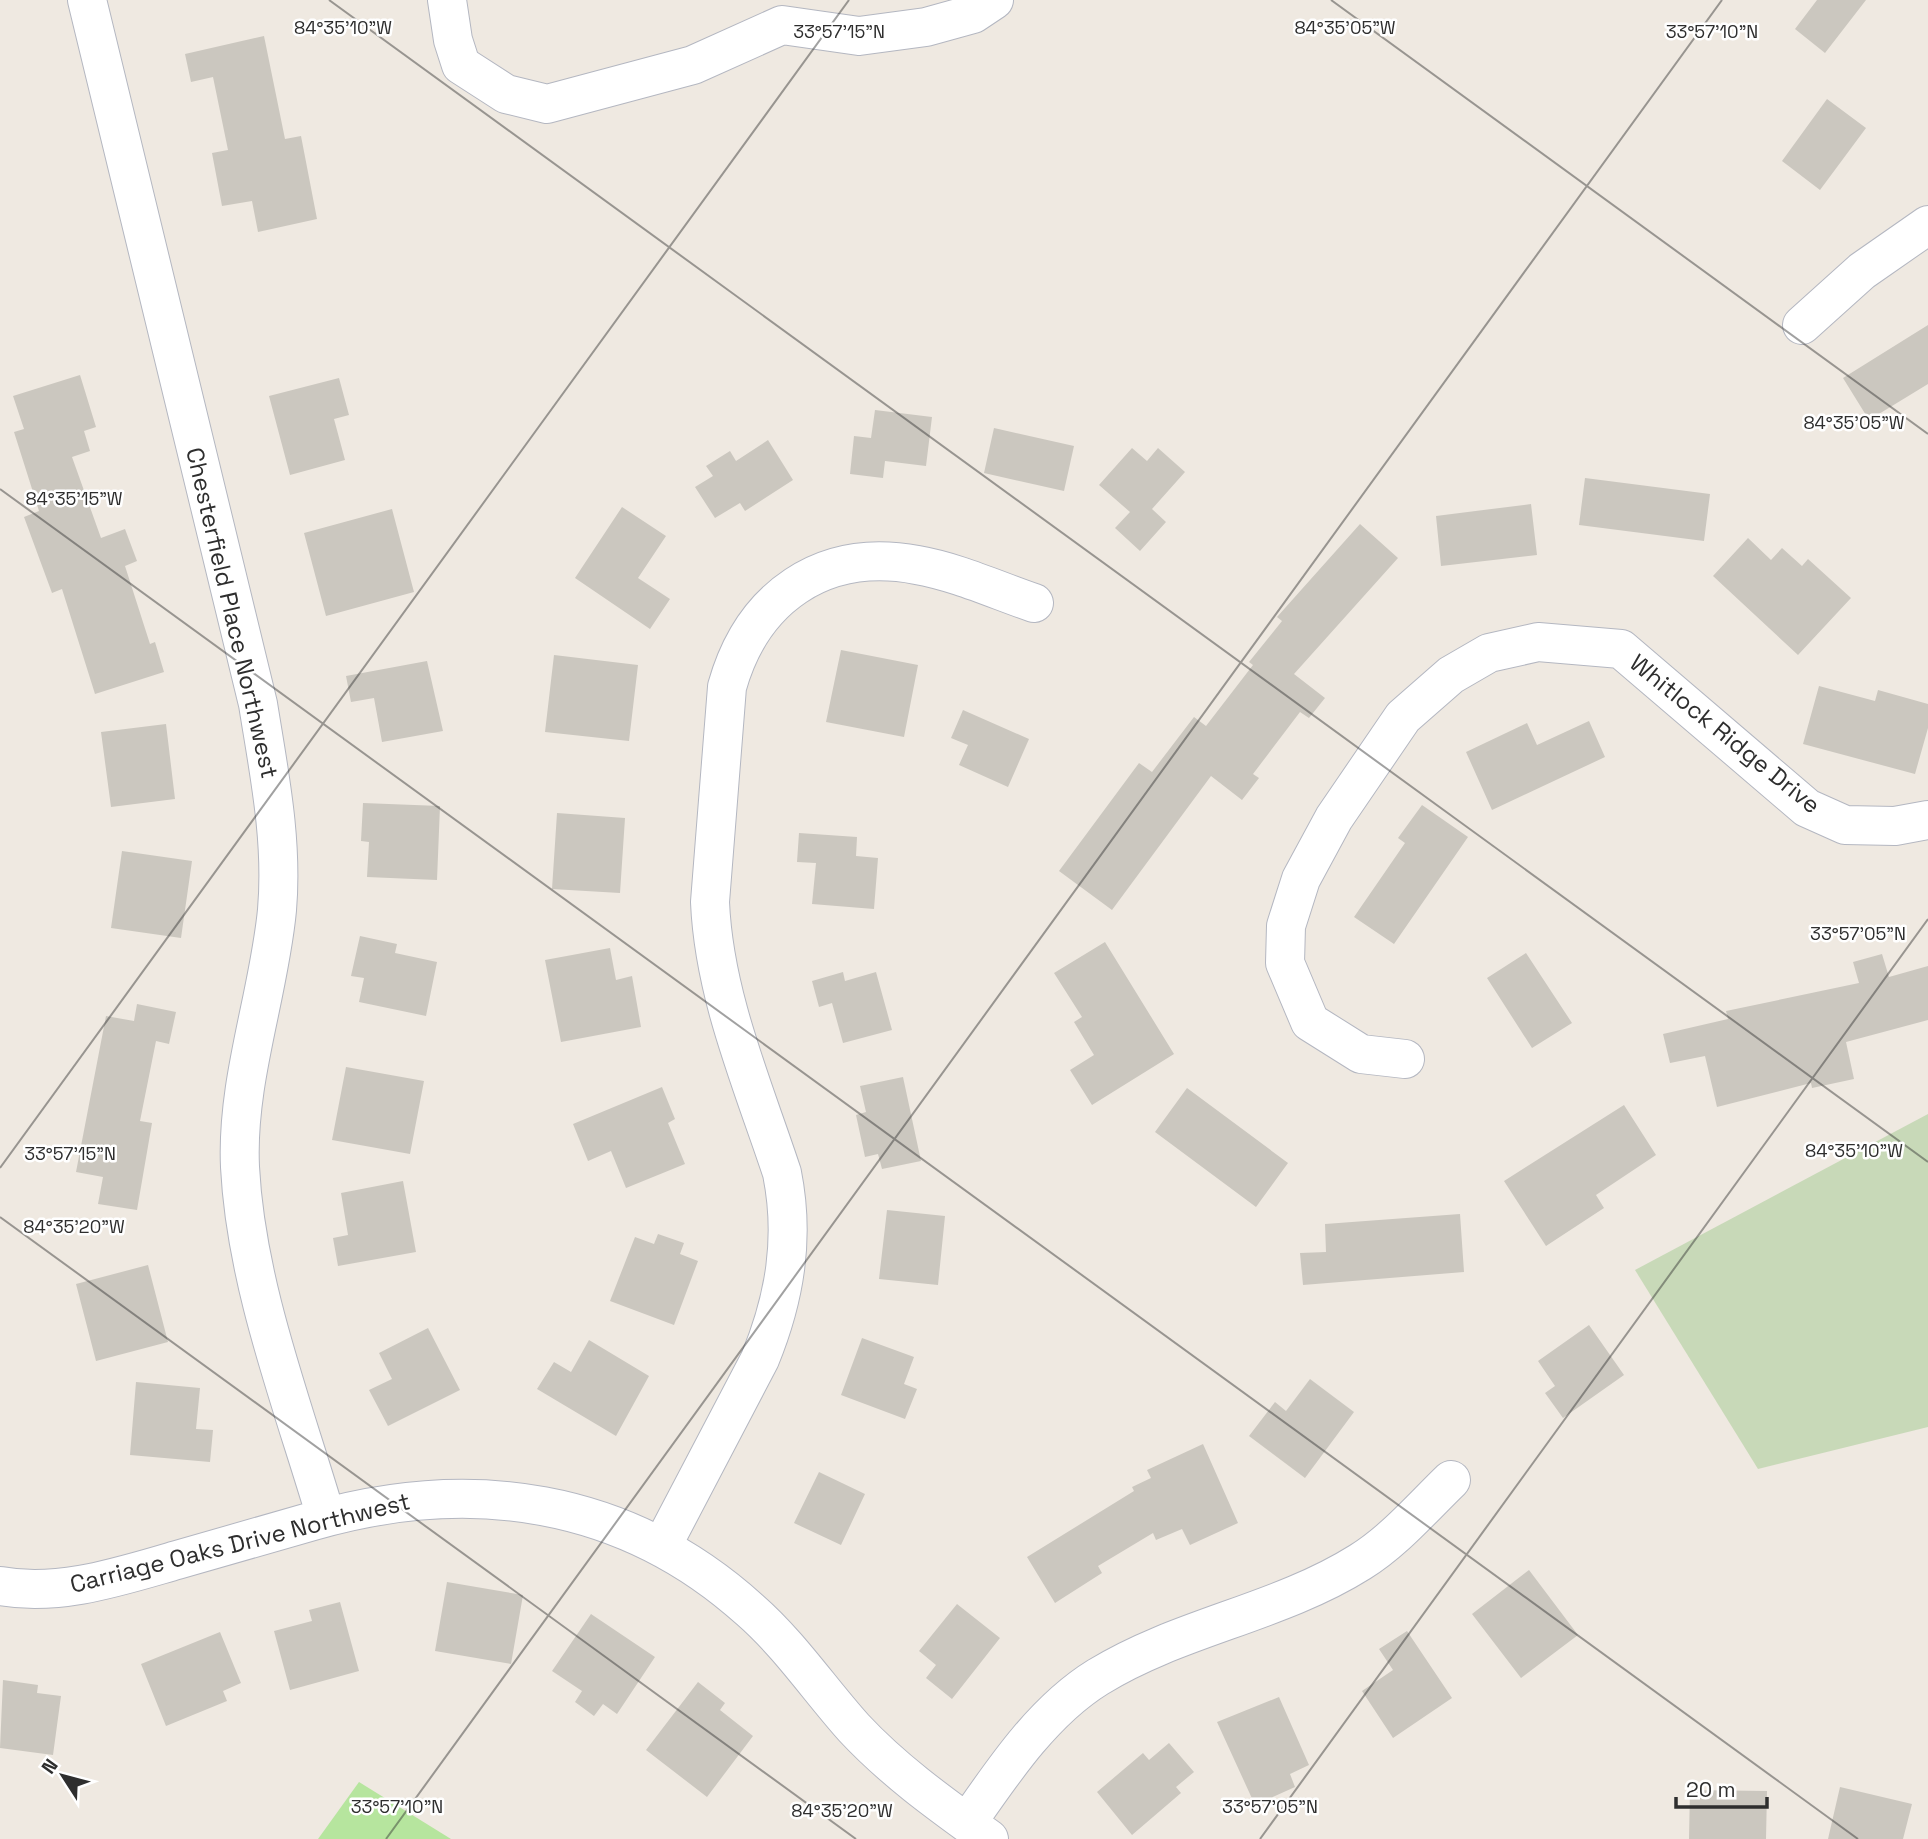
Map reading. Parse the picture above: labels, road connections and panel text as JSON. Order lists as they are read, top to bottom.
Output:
{
  "streets": {
    "street": ["Chesterfield Place Northwest", "Whitlock Ridge Drive", "Carriage Oaks Drive Northwest"]
  },
  "crossings": [
    ["Chesterfield Place Northwest", "Carriage Oaks Drive Northwest"]
  ],
  "scale_bar": "20 m",
  "north": "top left",
  "coordinates": [
    "84°35'10\"W",
    "84°35'05\"W",
    "33°57'15\"N",
    "33°57'10\"N",
    "84°35'15\"W",
    "33°57'05\"N",
    "84°35'20\"W"
  ]
}
